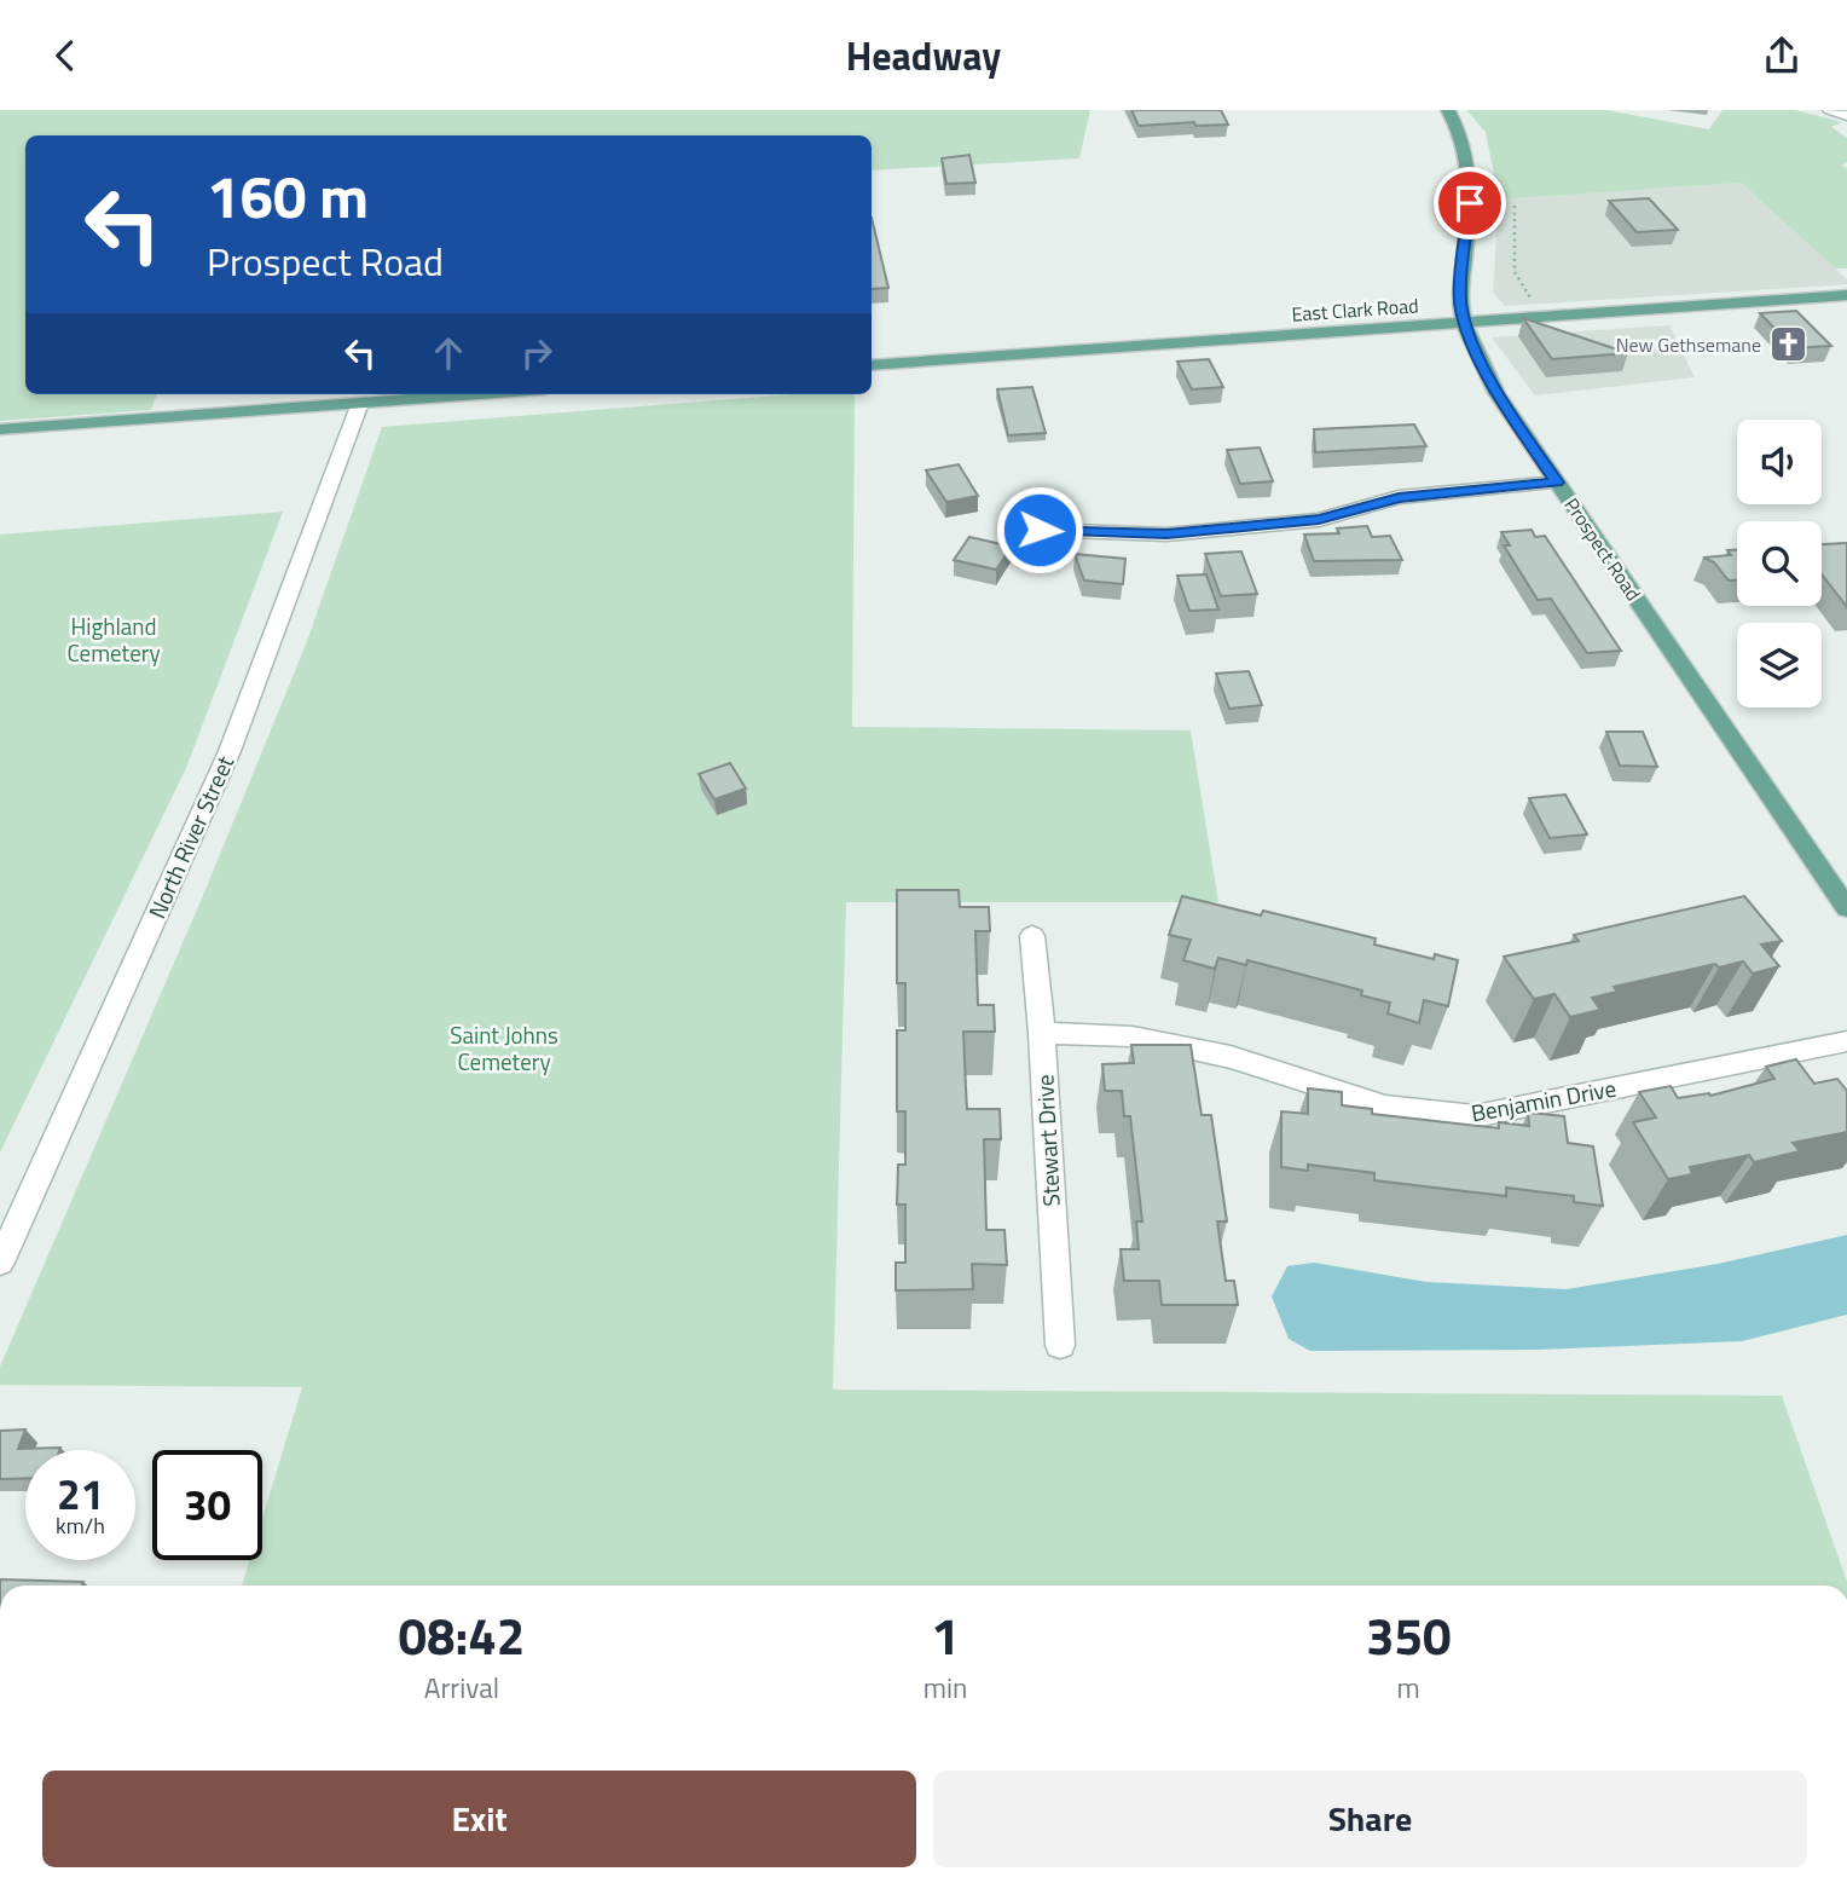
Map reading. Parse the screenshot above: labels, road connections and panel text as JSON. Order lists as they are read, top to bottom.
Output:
{
  "streets": {
    "main road": ["East Clark Road", "Prospect Road"],
    "street": ["North River Street", "Benjamin Drive", "Stewart Drive"]
  },
  "crossings": [
    ["East Clark Road", "Prospect Road"],
    ["Benjamin Drive", "Stewart Drive"]
  ],
  "parks": ["Highland Cemetery", "Saint Johns Cemetery"],
  "places": {
    "church": ["New Gethsemane"]
  },
  "page": {
    "header": "Headway",
    "turn": ["160 m", "Prospect Road"],
    "speed": "21 km/h",
    "limit": "30",
    "eta": [
      "08:42",
      "Arrival",
      "1",
      "min",
      "350",
      "m"
    ],
    "buttons": ["Exit", "Share"]
  }
}
